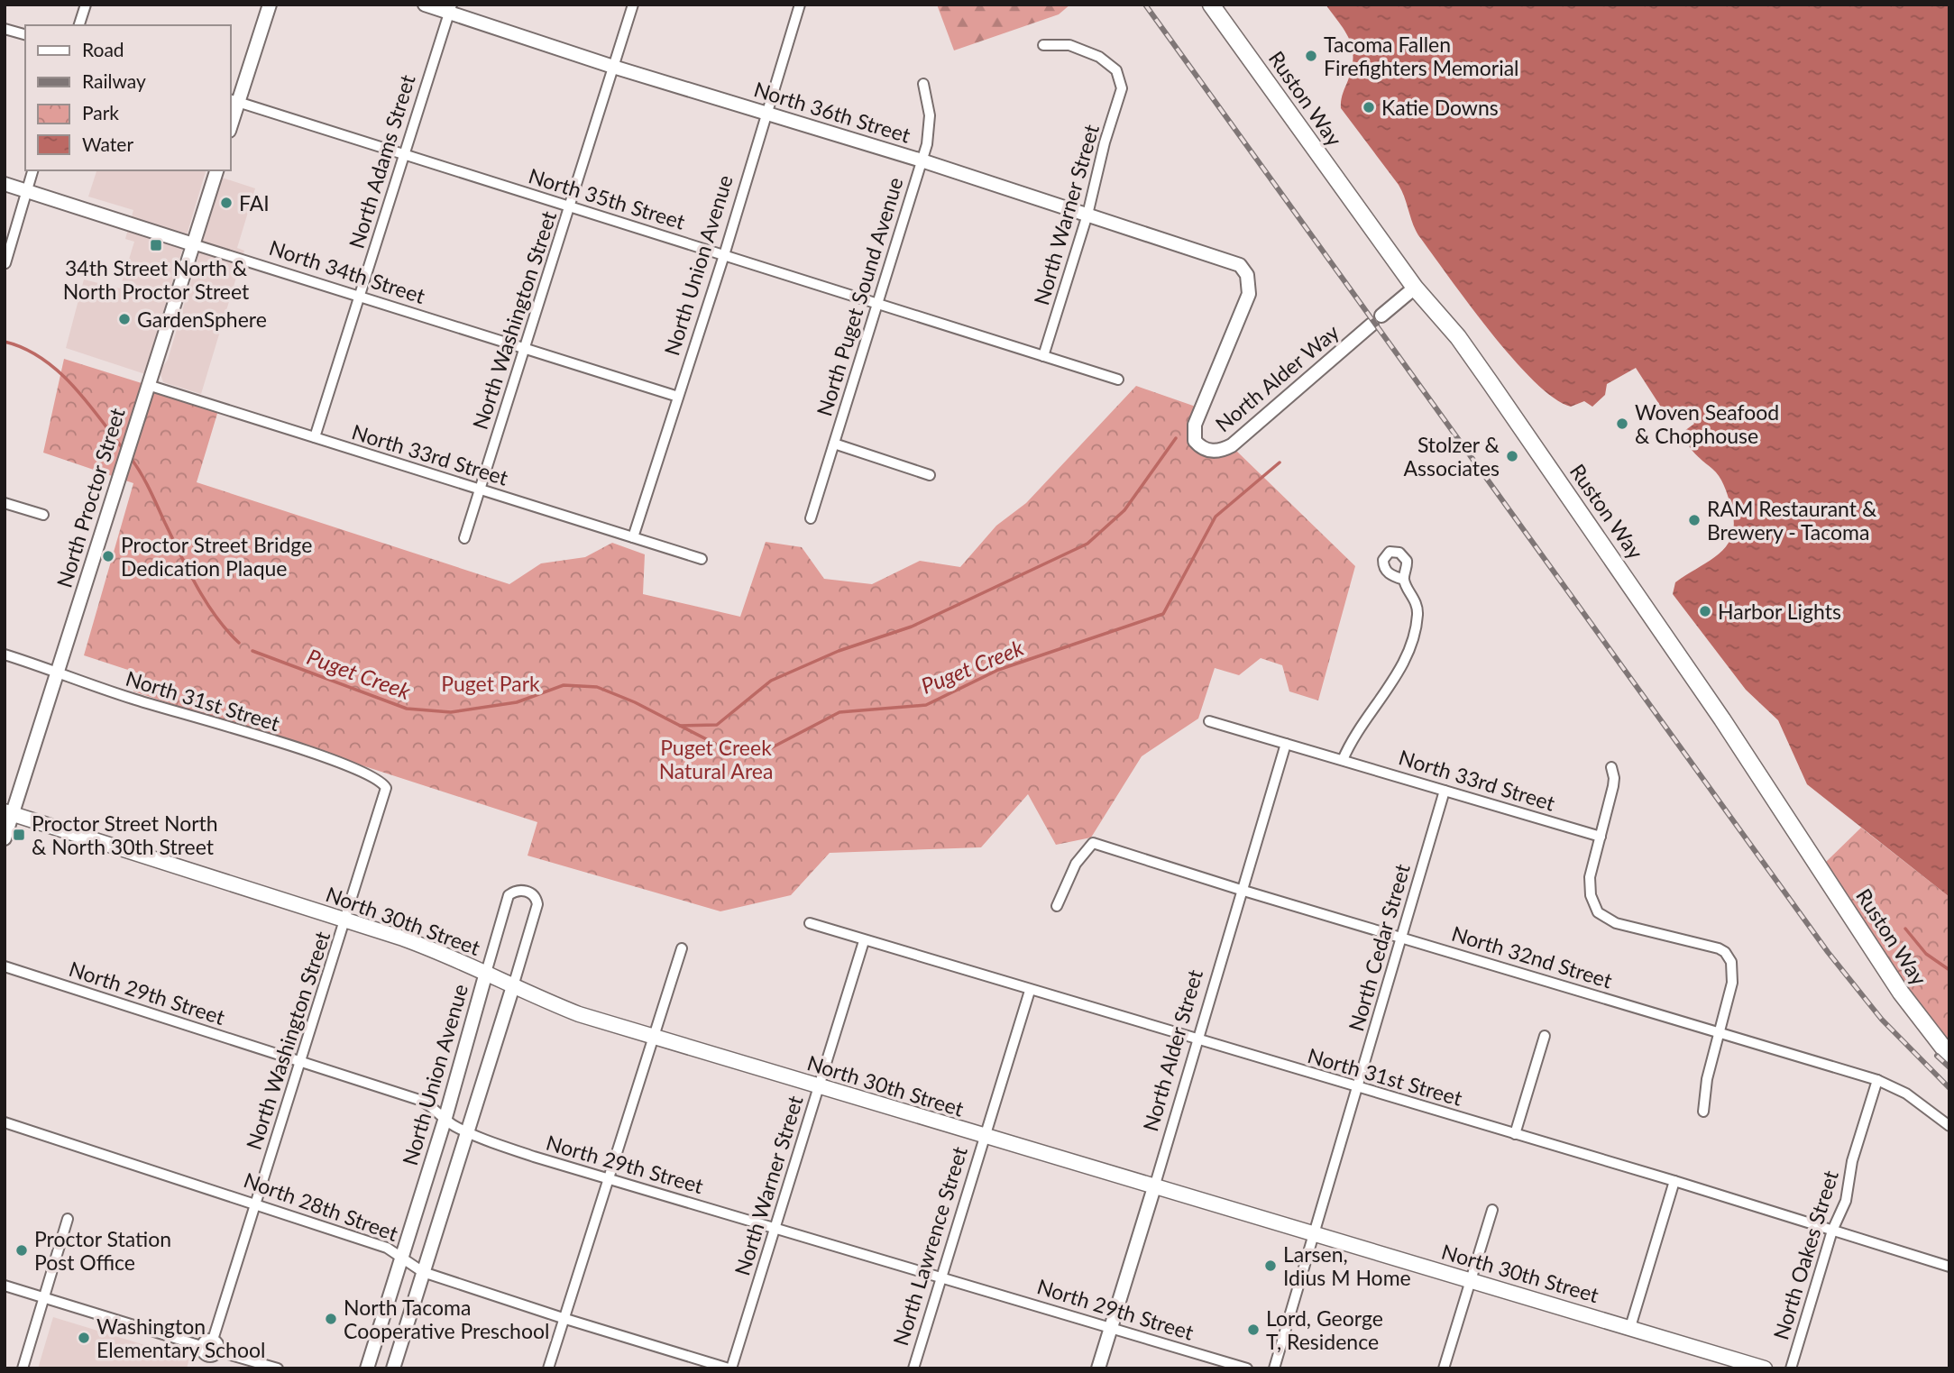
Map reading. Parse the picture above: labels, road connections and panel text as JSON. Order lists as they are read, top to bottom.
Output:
{
  "streets": {
    "main road": ["Ruston Way", "North 30th Street"],
    "street": [
      "North 36th Street",
      "North Adams Street",
      "North 35th Street",
      "North Warner Street",
      "North Union Avenue",
      "North 34th Street",
      "North Puget Sound Avenue",
      "North Washington Street",
      "North Alder Way",
      "North 33rd Street",
      "North Proctor Street",
      "North 31st Street",
      "North Cedar Street",
      "North 32nd Street",
      "North 29th Street",
      "North Alder Street",
      "North 28th Street",
      "North Lawrence Street",
      "North Oakes Street"
    ]
  },
  "crossings": [
    ["Ruston Way", "North Alder Way"],
    ["North 36th Street", "North Adams Street"],
    ["North 36th Street", "North Warner Street"],
    ["North 36th Street", "North Union Avenue"],
    ["North 36th Street", "North Puget Sound Avenue"],
    ["North 36th Street", "North Washington Street"],
    ["North 36th Street", "North Alder Way"],
    ["North Adams Street", "North 35th Street"],
    ["North Adams Street", "North 34th Street"],
    ["North Adams Street", "North 33rd Street"],
    ["North 35th Street", "North Warner Street"],
    ["North 35th Street", "North Union Avenue"],
    ["North 35th Street", "North Puget Sound Avenue"],
    ["North 35th Street", "North Washington Street"],
    ["North Warner Street", "North 31st Street"],
    ["North Warner Street", "North 30th Street"],
    ["North Warner Street", "North 29th Street"],
    ["North Warner Street", "North 28th Street"],
    ["North Union Avenue", "North 34th Street"],
    ["North Union Avenue", "North 33rd Street"],
    ["North Union Avenue", "North 30th Street"],
    ["North Union Avenue", "North 29th Street"],
    ["North Union Avenue", "North 28th Street"],
    ["North 34th Street", "North Washington Street"],
    ["North 34th Street", "North Proctor Street"],
    ["North Washington Street", "North 33rd Street"],
    ["North Washington Street", "North 31st Street"],
    ["North Washington Street", "North 30th Street"],
    ["North Washington Street", "North 29th Street"],
    ["North Washington Street", "North 28th Street"],
    ["North 33rd Street", "North Proctor Street"],
    ["North 33rd Street", "North Cedar Street"],
    ["North 33rd Street", "North Alder Street"],
    ["North Proctor Street", "North 31st Street"],
    ["North Proctor Street", "North 30th Street"],
    ["North 31st Street", "North Cedar Street"],
    ["North 31st Street", "North Alder Street"],
    ["North 31st Street", "North Lawrence Street"],
    ["North 31st Street", "North Oakes Street"],
    ["North 30th Street", "North Cedar Street"],
    ["North 30th Street", "North Alder Street"],
    ["North 30th Street", "North Lawrence Street"],
    ["North Cedar Street", "North 32nd Street"],
    ["North 32nd Street", "North Alder Street"],
    ["North 32nd Street", "North Oakes Street"],
    ["North 29th Street", "North Alder Street"],
    ["North 29th Street", "North Lawrence Street"]
  ],
  "water": ["Puget Creek"],
  "parks": ["Puget Park", "Puget Creek Natural Area"],
  "places": {
    "other": [
      "Tacoma Fallen Firefighters Memorial",
      "Katie Downs",
      "FAI",
      "GardenSphere",
      "Woven Seafood & Chophouse",
      "Stolzer & Associates",
      "RAM Restaurant & Brewery - Tacoma",
      "Proctor Street Bridge Dedication Plaque",
      "Harbor Lights",
      "Proctor Station Post Office",
      "Larsen, Idius M Home",
      "North Tacoma Cooperative Preschool",
      "Lord, George T, Residence",
      "Washington Elementary School"
    ],
    "transit": ["34th Street North & North Proctor Street", "Proctor Street North & North 30th Street"]
  },
  "legend": [
    "Road",
    "Railway",
    "Park",
    "Water"
  ]
}
